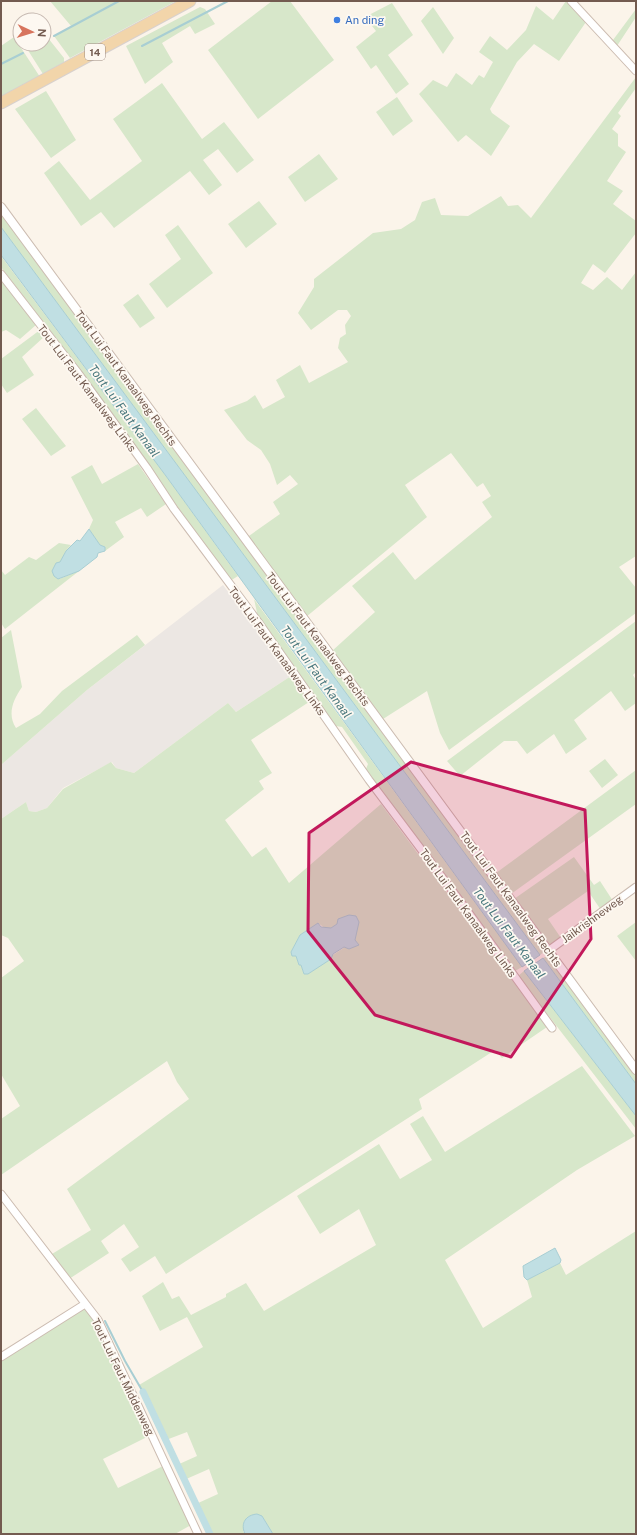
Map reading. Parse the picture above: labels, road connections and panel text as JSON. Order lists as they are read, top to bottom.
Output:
{
  "streets": {
    "main road": ["14"],
    "street": [
      "Tout Lui Faut Kanaalweg Rechts",
      "Tout Lui Faut Kanaalweg Links",
      "Jaikrishneweg",
      "Tout Lui Faut Middenweg"
    ]
  },
  "crossings": [
    ["Tout Lui Faut Kanaalweg Rechts", "Jaikrishneweg"]
  ],
  "water": ["Tout Lui Faut Kanaal"],
  "places": ["An ding"],
  "north": "right"
}
